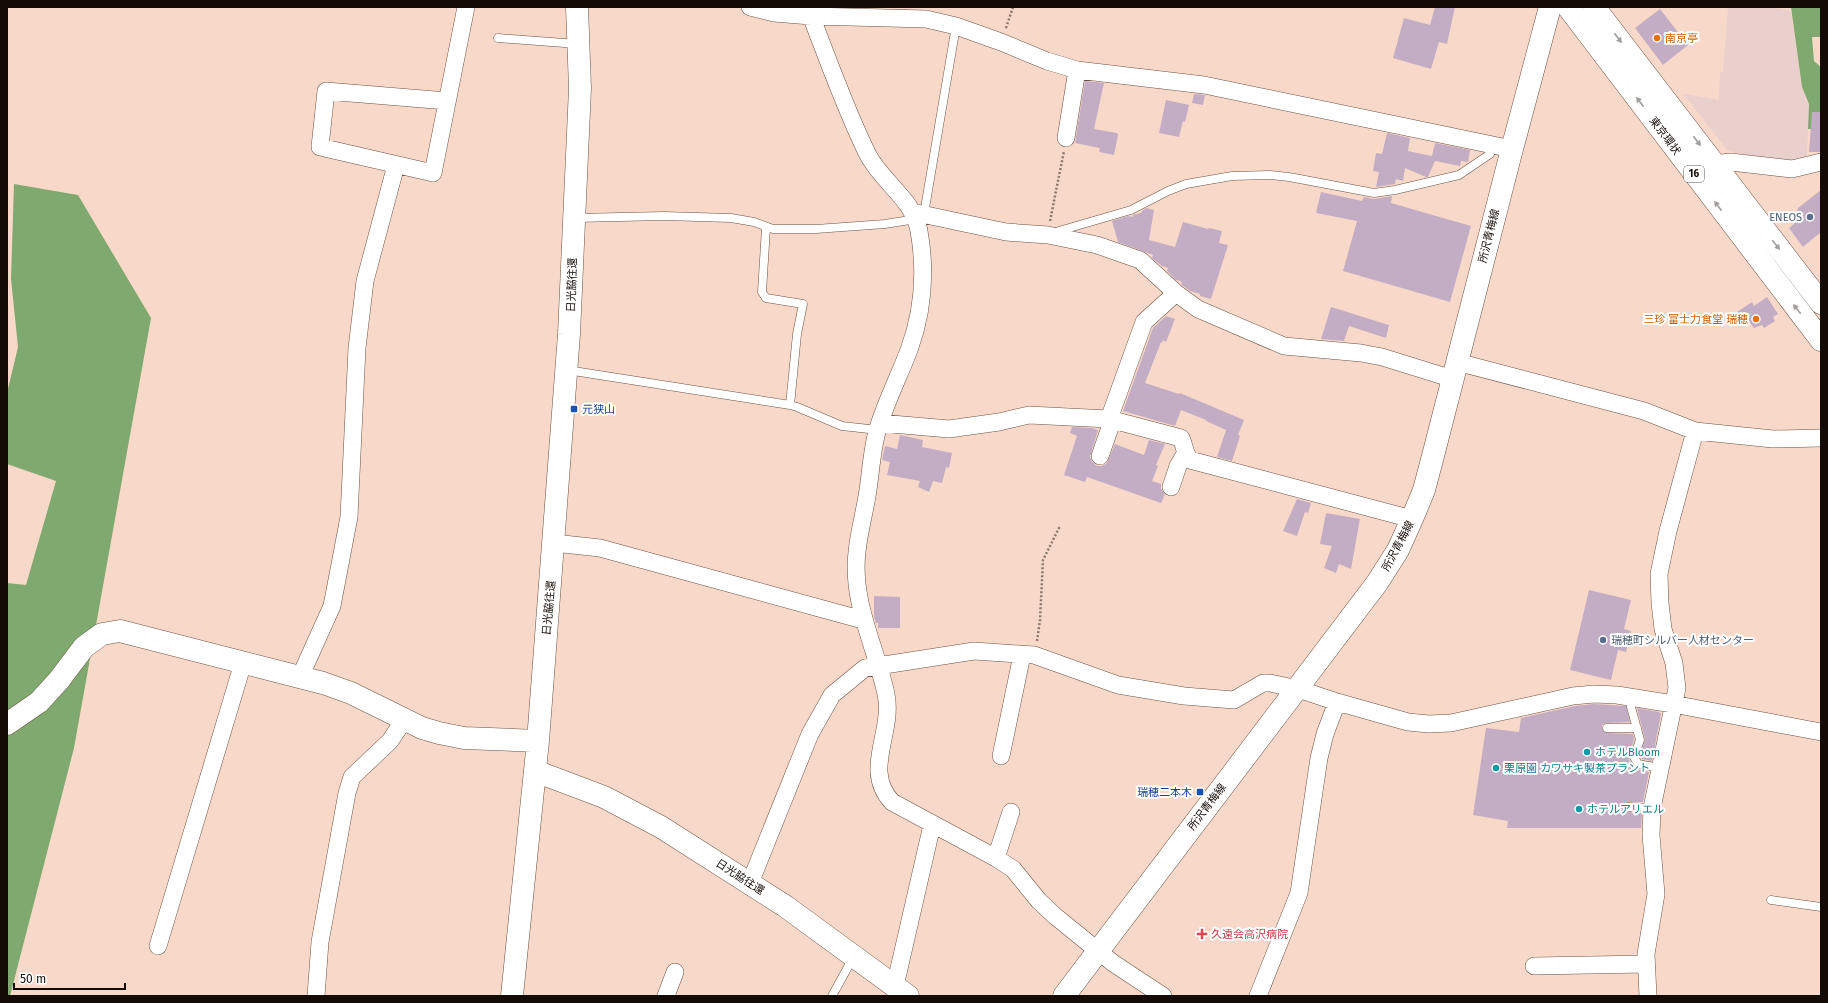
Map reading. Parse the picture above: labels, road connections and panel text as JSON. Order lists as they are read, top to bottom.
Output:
{
  "streets": {
    "main road": [
      "東京環状",
      "16",
      "所沢青梅線",
      "日光脇往還"
    ]
  },
  "places": {
    "other": [
      "南京亭",
      "ENEOS",
      "三珍 富士力食堂 瑞穂",
      "瑞穂町シルバー人材センター",
      "ホテルBloom",
      "栗原園 カワサキ製茶プラント",
      "ホテルアリエル"
    ],
    "transit": ["元狭山", "瑞穂二本木"],
    "health": ["久遠会高沢病院"]
  },
  "scale_bar": "50 m"
}
